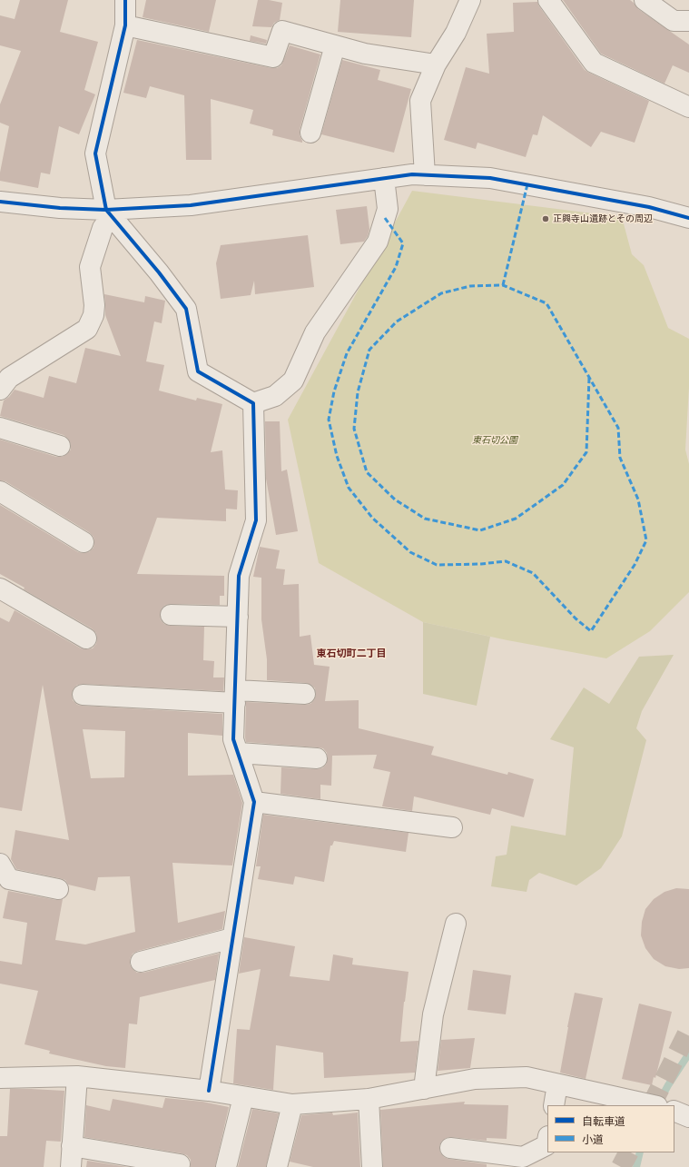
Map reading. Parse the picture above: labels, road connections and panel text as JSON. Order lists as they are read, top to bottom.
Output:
{
  "districts": ["東石切町二丁目"],
  "parks": ["東石切公園"],
  "places": ["正興寺山遺跡とその周辺"],
  "legend": ["自転車道", "小道"]
}
